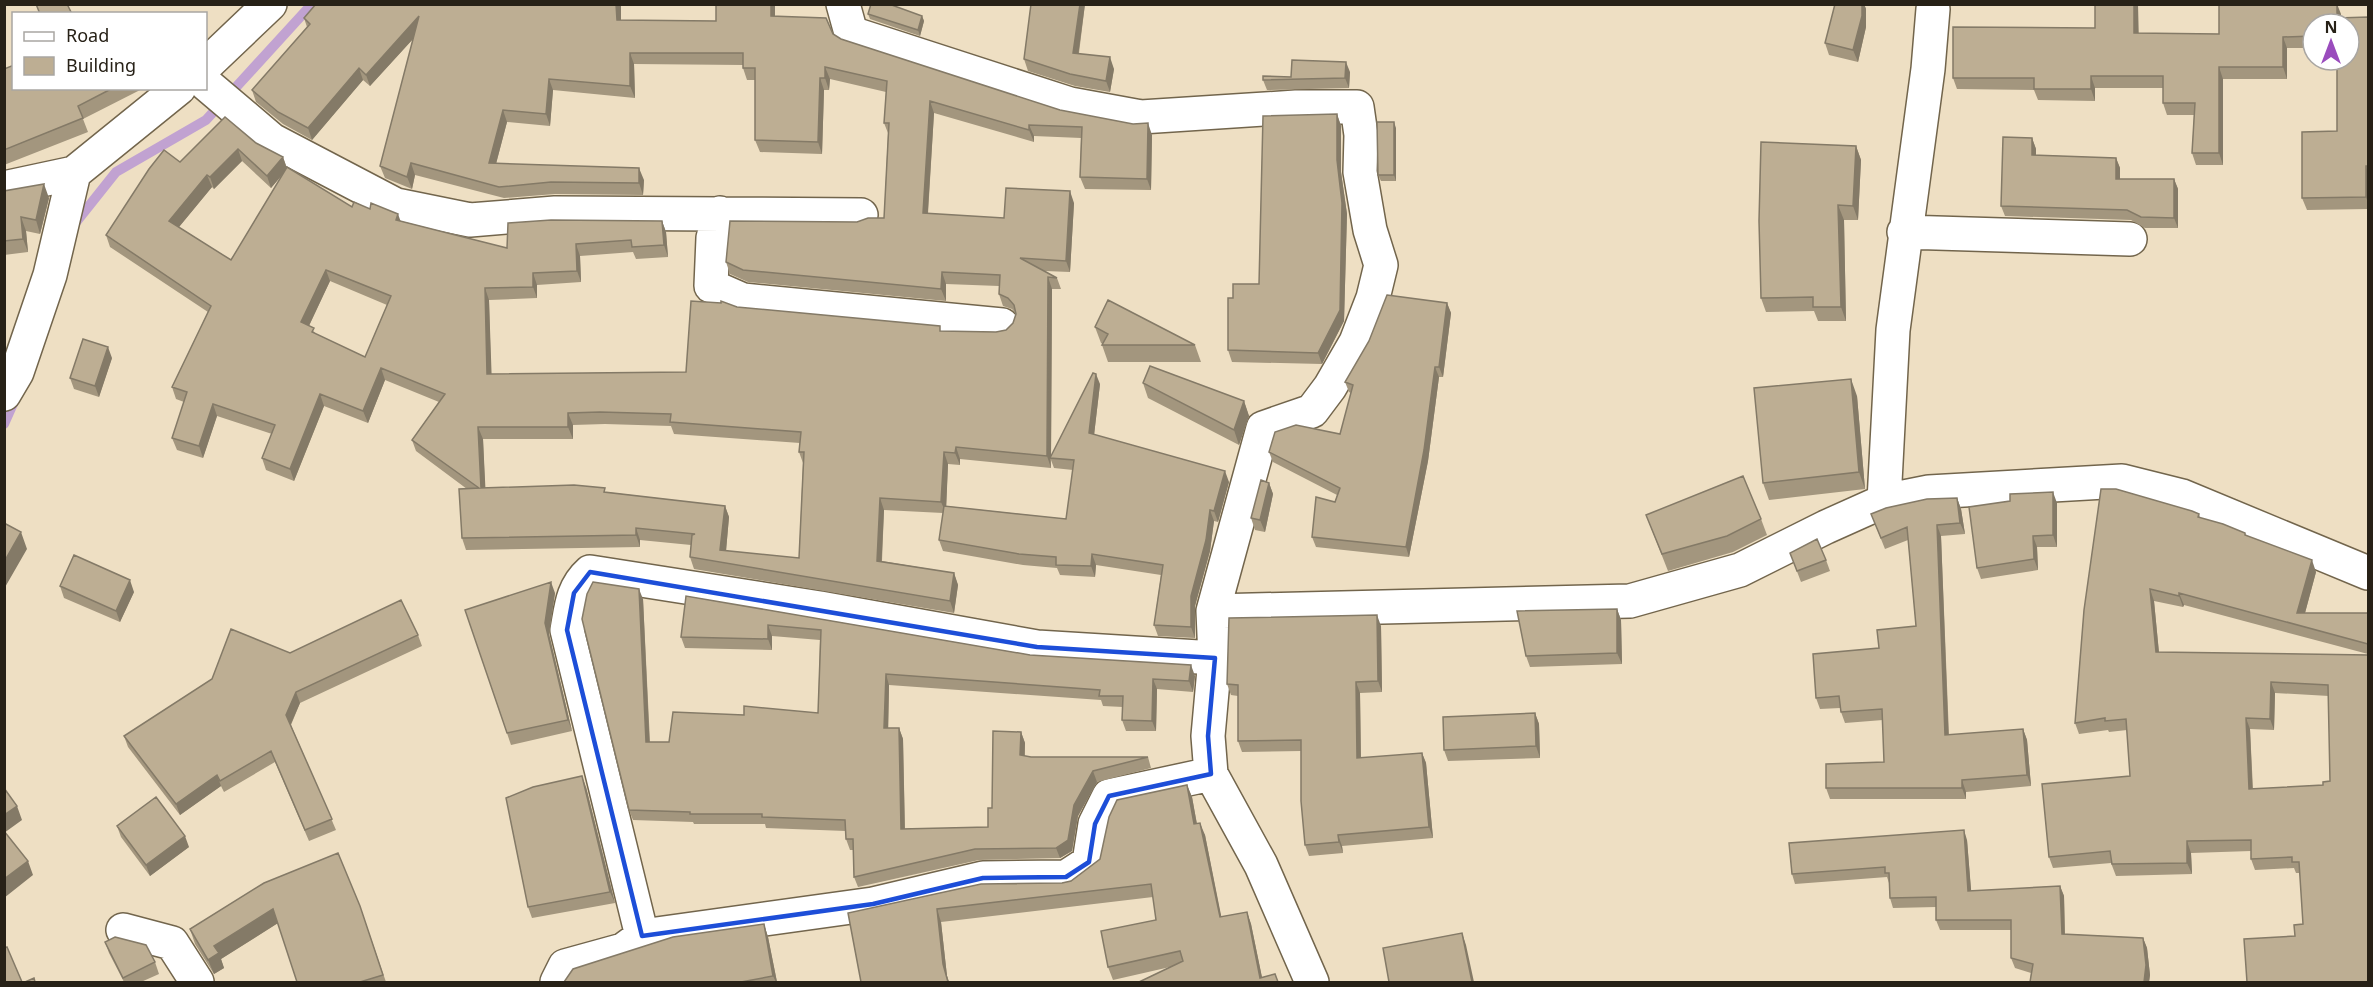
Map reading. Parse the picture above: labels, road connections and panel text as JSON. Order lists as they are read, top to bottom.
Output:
{
  "legend": ["Road", "Building"],
  "north": "top"
}
